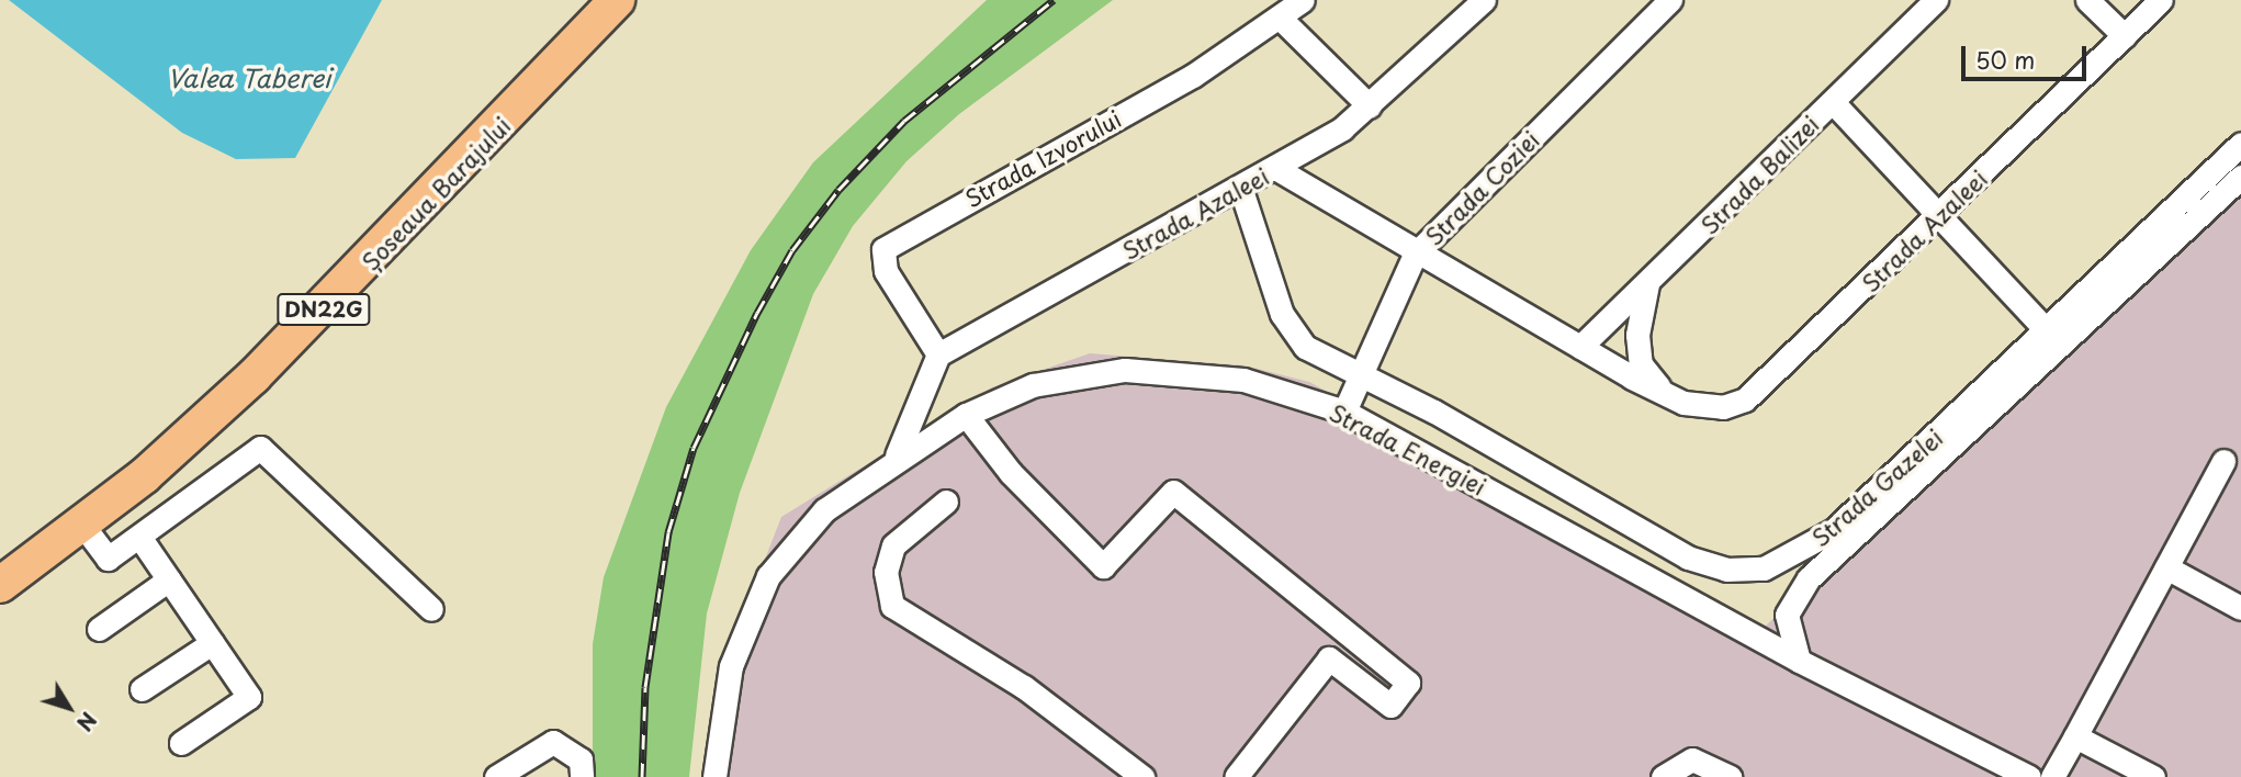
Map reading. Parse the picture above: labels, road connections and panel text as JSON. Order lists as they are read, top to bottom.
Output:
{
  "streets": {
    "highway": ["Șoseaua Barajului", "DN22G"],
    "street": [
      "Strada Izvorului",
      "Strada Balizei",
      "Strada Coziei",
      "Strada Azaleei",
      "Strada Energiei",
      "Strada Gazelei"
    ]
  },
  "crossings": [
    ["Strada Izvorului", "Strada Azaleei"],
    ["Strada Balizei", "Strada Azaleei"],
    ["Strada Coziei", "Strada Azaleei"],
    ["Strada Coziei", "Strada Energiei"],
    ["Strada Coziei", "Strada Gazelei"],
    ["Strada Azaleei", "Strada Gazelei"],
    ["Strada Energiei", "Strada Gazelei"]
  ],
  "water": ["Valea Taberei"],
  "scale_bar": "50 m",
  "north": "bottom right"
}
